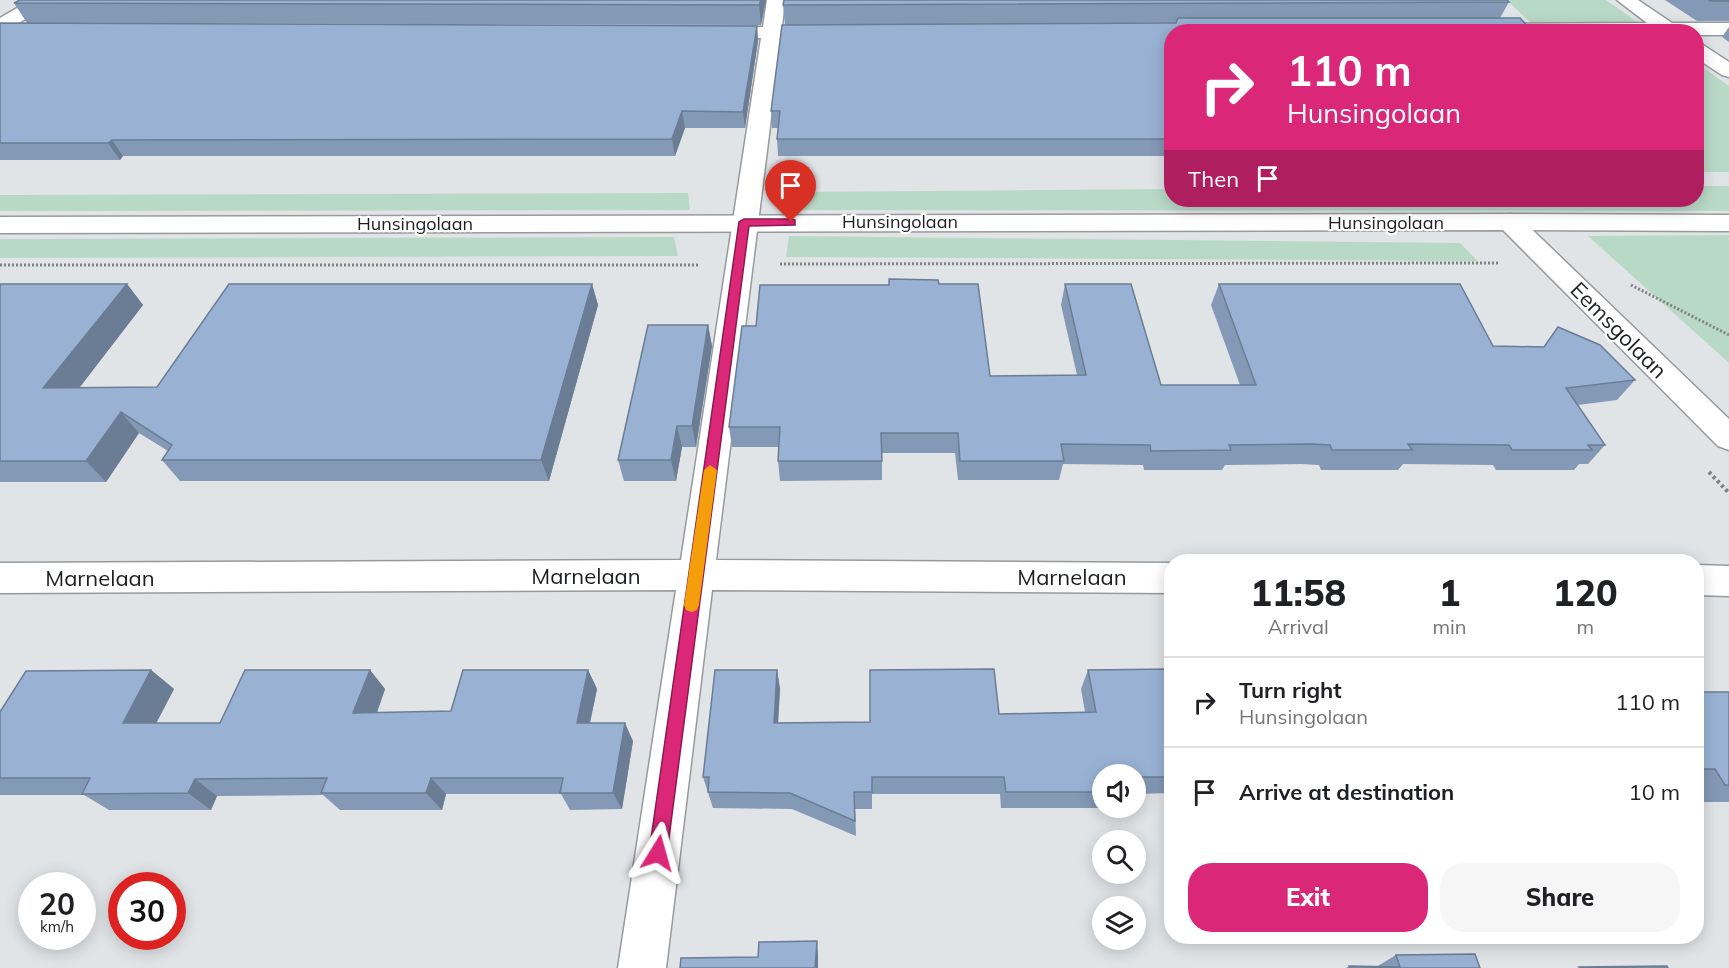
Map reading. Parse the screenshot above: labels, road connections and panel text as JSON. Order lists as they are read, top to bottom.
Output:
{
  "streets": {
    "street": ["Hunsingolaan", "Eemsgolaan", "Marnelaan"]
  },
  "crossings": [
    ["Hunsingolaan", "Eemsgolaan"]
  ],
  "page": {
    "turn": ["110 m", "Hunsingolaan"],
    "then": "Then",
    "eta": [
      "11:58",
      "Arrival",
      "1",
      "min",
      "120",
      "m"
    ],
    "list": [
      {
        "name": "Turn right",
        "note": "Hunsingolaan",
        "value": "110 m"
      },
      {
        "name": "Arrive at destination",
        "value": "10 m"
      }
    ],
    "buttons": ["Exit", "Share"],
    "speed": "20 km/h",
    "limit": "30"
  }
}
